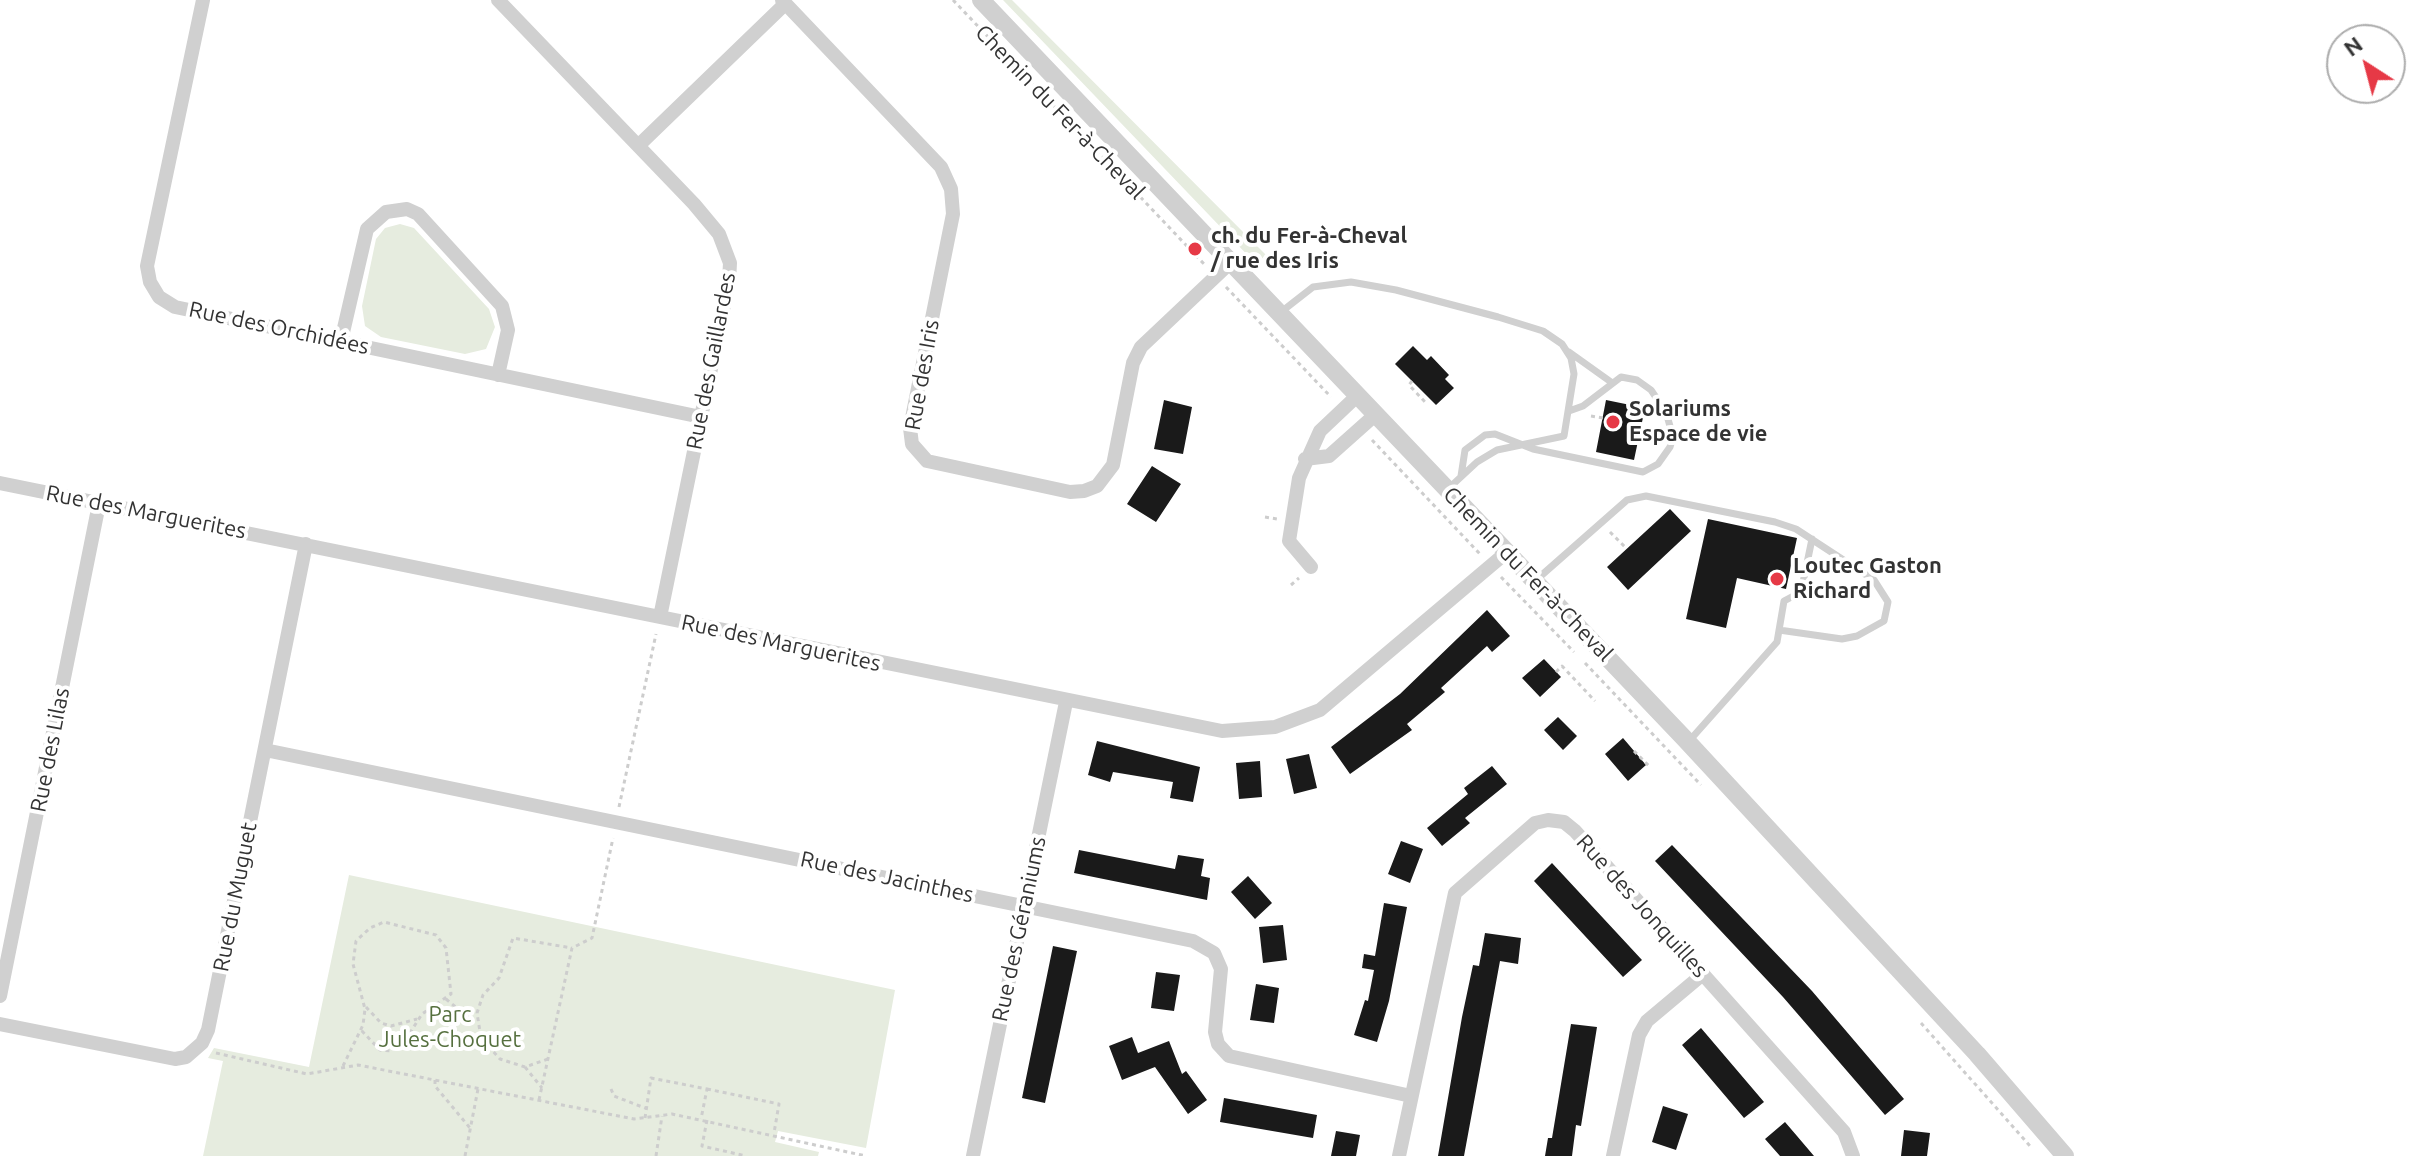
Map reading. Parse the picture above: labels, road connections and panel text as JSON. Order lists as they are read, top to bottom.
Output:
{
  "streets": {
    "street": [
      "Chemin du Fer-à-Cheval",
      "Rue des Orchidées",
      "Rue des Gaillardes",
      "Rue des Iris",
      "Rue des Marguerites",
      "Rue des Lilas",
      "Rue des Jacinthes",
      "Rue du Muguet",
      "Rue des Jonquilles",
      "Rue des Géraniums"
    ]
  },
  "crossings": [
    ["Chemin du Fer-à-Cheval", "Rue des Iris"],
    ["Chemin du Fer-à-Cheval", "Rue des Marguerites"],
    ["Rue des Orchidées", "Rue des Gaillardes"],
    ["Rue des Gaillardes", "Rue des Marguerites"],
    ["Rue des Marguerites", "Rue des Lilas"],
    ["Rue des Marguerites", "Rue du Muguet"],
    ["Rue des Marguerites", "Rue des Géraniums"],
    ["Rue des Jacinthes", "Rue du Muguet"],
    ["Rue des Jacinthes", "Rue des Jonquilles"],
    ["Rue des Jacinthes", "Rue des Géraniums"]
  ],
  "parks": ["Parc Jules-Choquet"],
  "places": ["ch. du Fer-à-Cheval / rue des Iris", "Solariums Espace de vie", "Loutec Gaston Richard"],
  "north": "top left"
}
